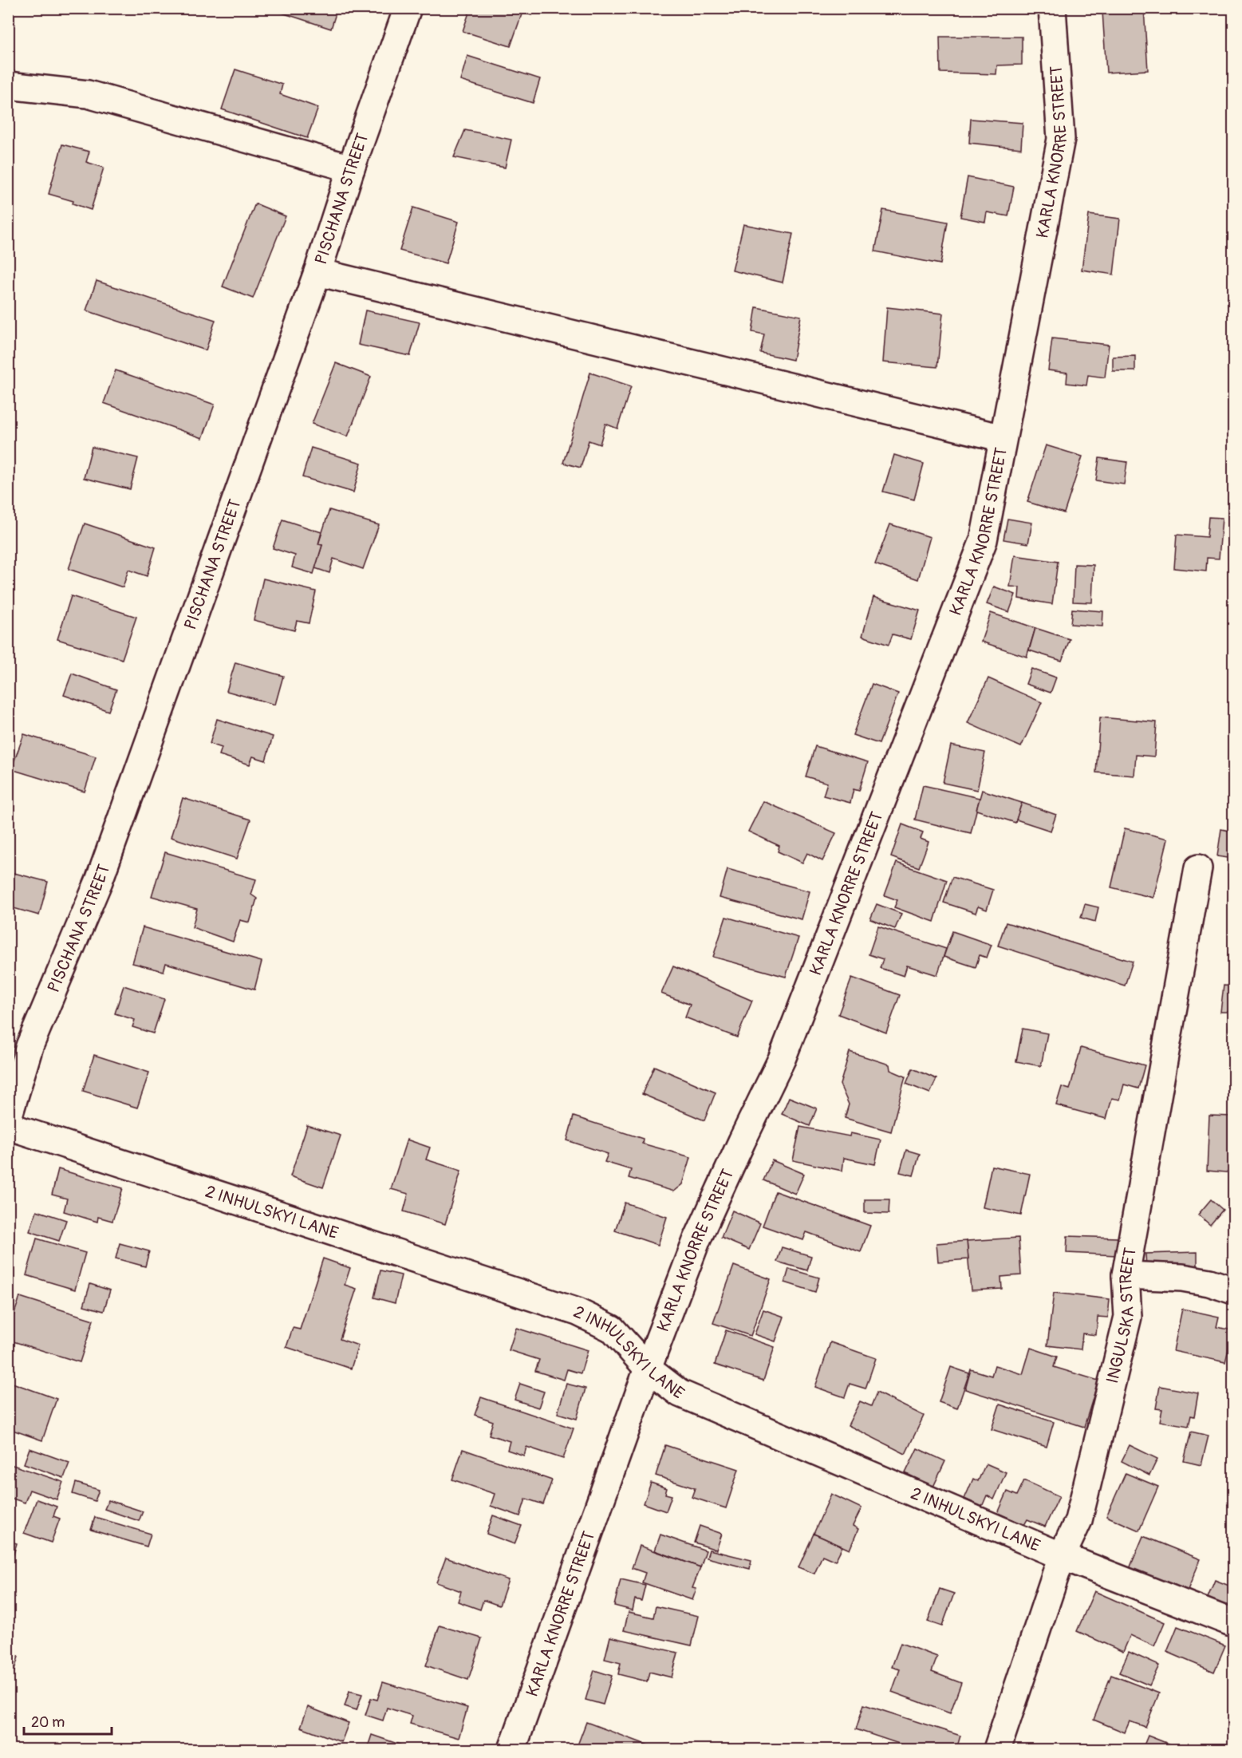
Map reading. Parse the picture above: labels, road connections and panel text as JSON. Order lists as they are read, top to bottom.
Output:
{
  "streets": {
    "street": [
      "KARLA KNORRE STREET",
      "PISCHANA STREET",
      "2 INHULSKYI LANE",
      "INGULSKA STREET"
    ]
  },
  "crossings": [
    ["KARLA KNORRE STREET", "2 INHULSKYI LANE"],
    ["2 INHULSKYI LANE", "INGULSKA STREET"]
  ],
  "scale_bar": "20 m"
}
